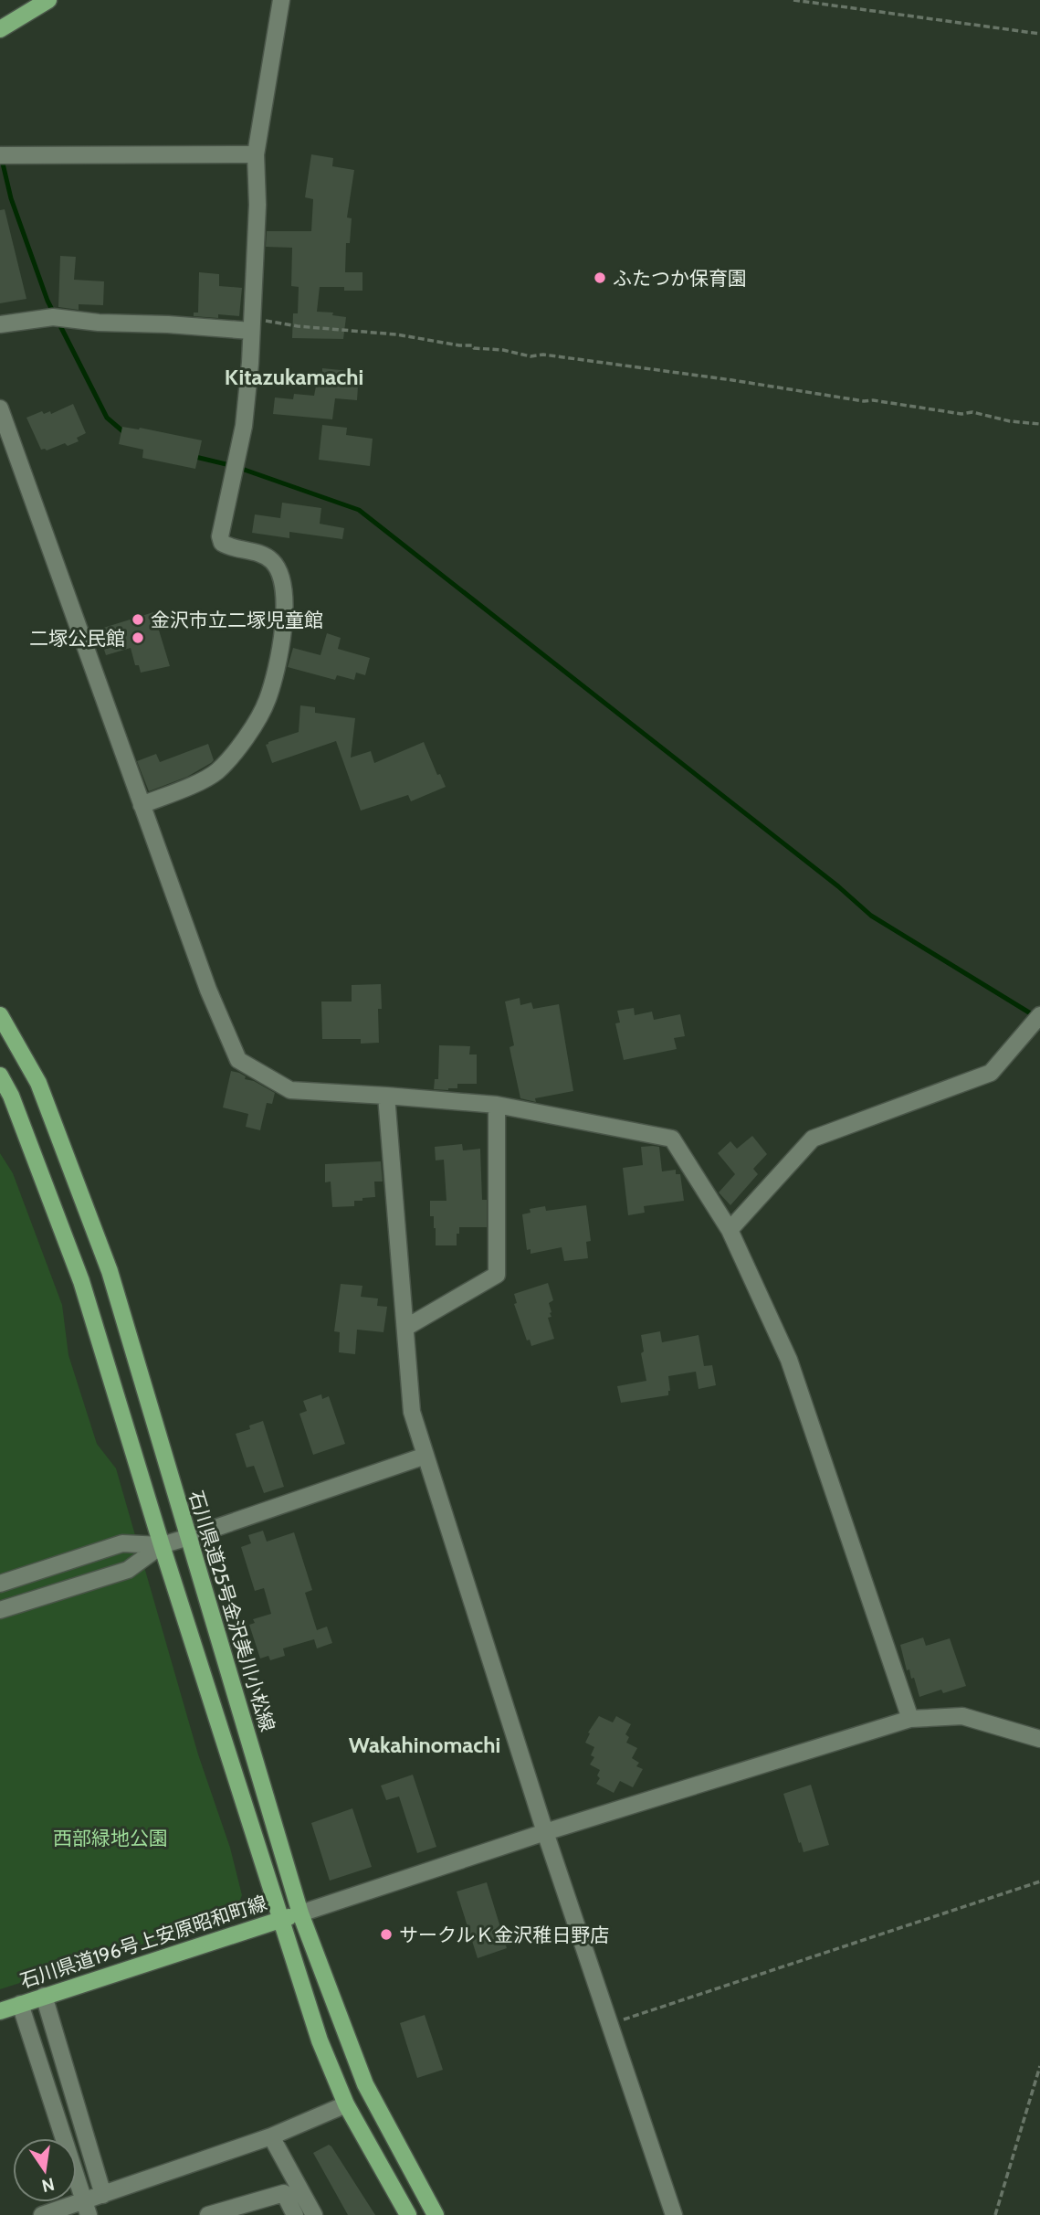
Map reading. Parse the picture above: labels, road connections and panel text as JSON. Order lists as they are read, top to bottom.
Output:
{
  "streets": {
    "main road": ["石川県道25号金沢美川小松線", "石川県道196号上安原昭和町線"]
  },
  "crossings": [
    ["石川県道25号金沢美川小松線", "石川県道196号上安原昭和町線"]
  ],
  "districts": ["Kitazukamachi", "Wakahinomachi"],
  "parks": ["西部緑地公園"],
  "places": [
    "ふたつか保育園",
    "金沢市立二塚児童館",
    "二塚公民館",
    "サークルＫ金沢稚日野店"
  ],
  "north": "bottom"
}
